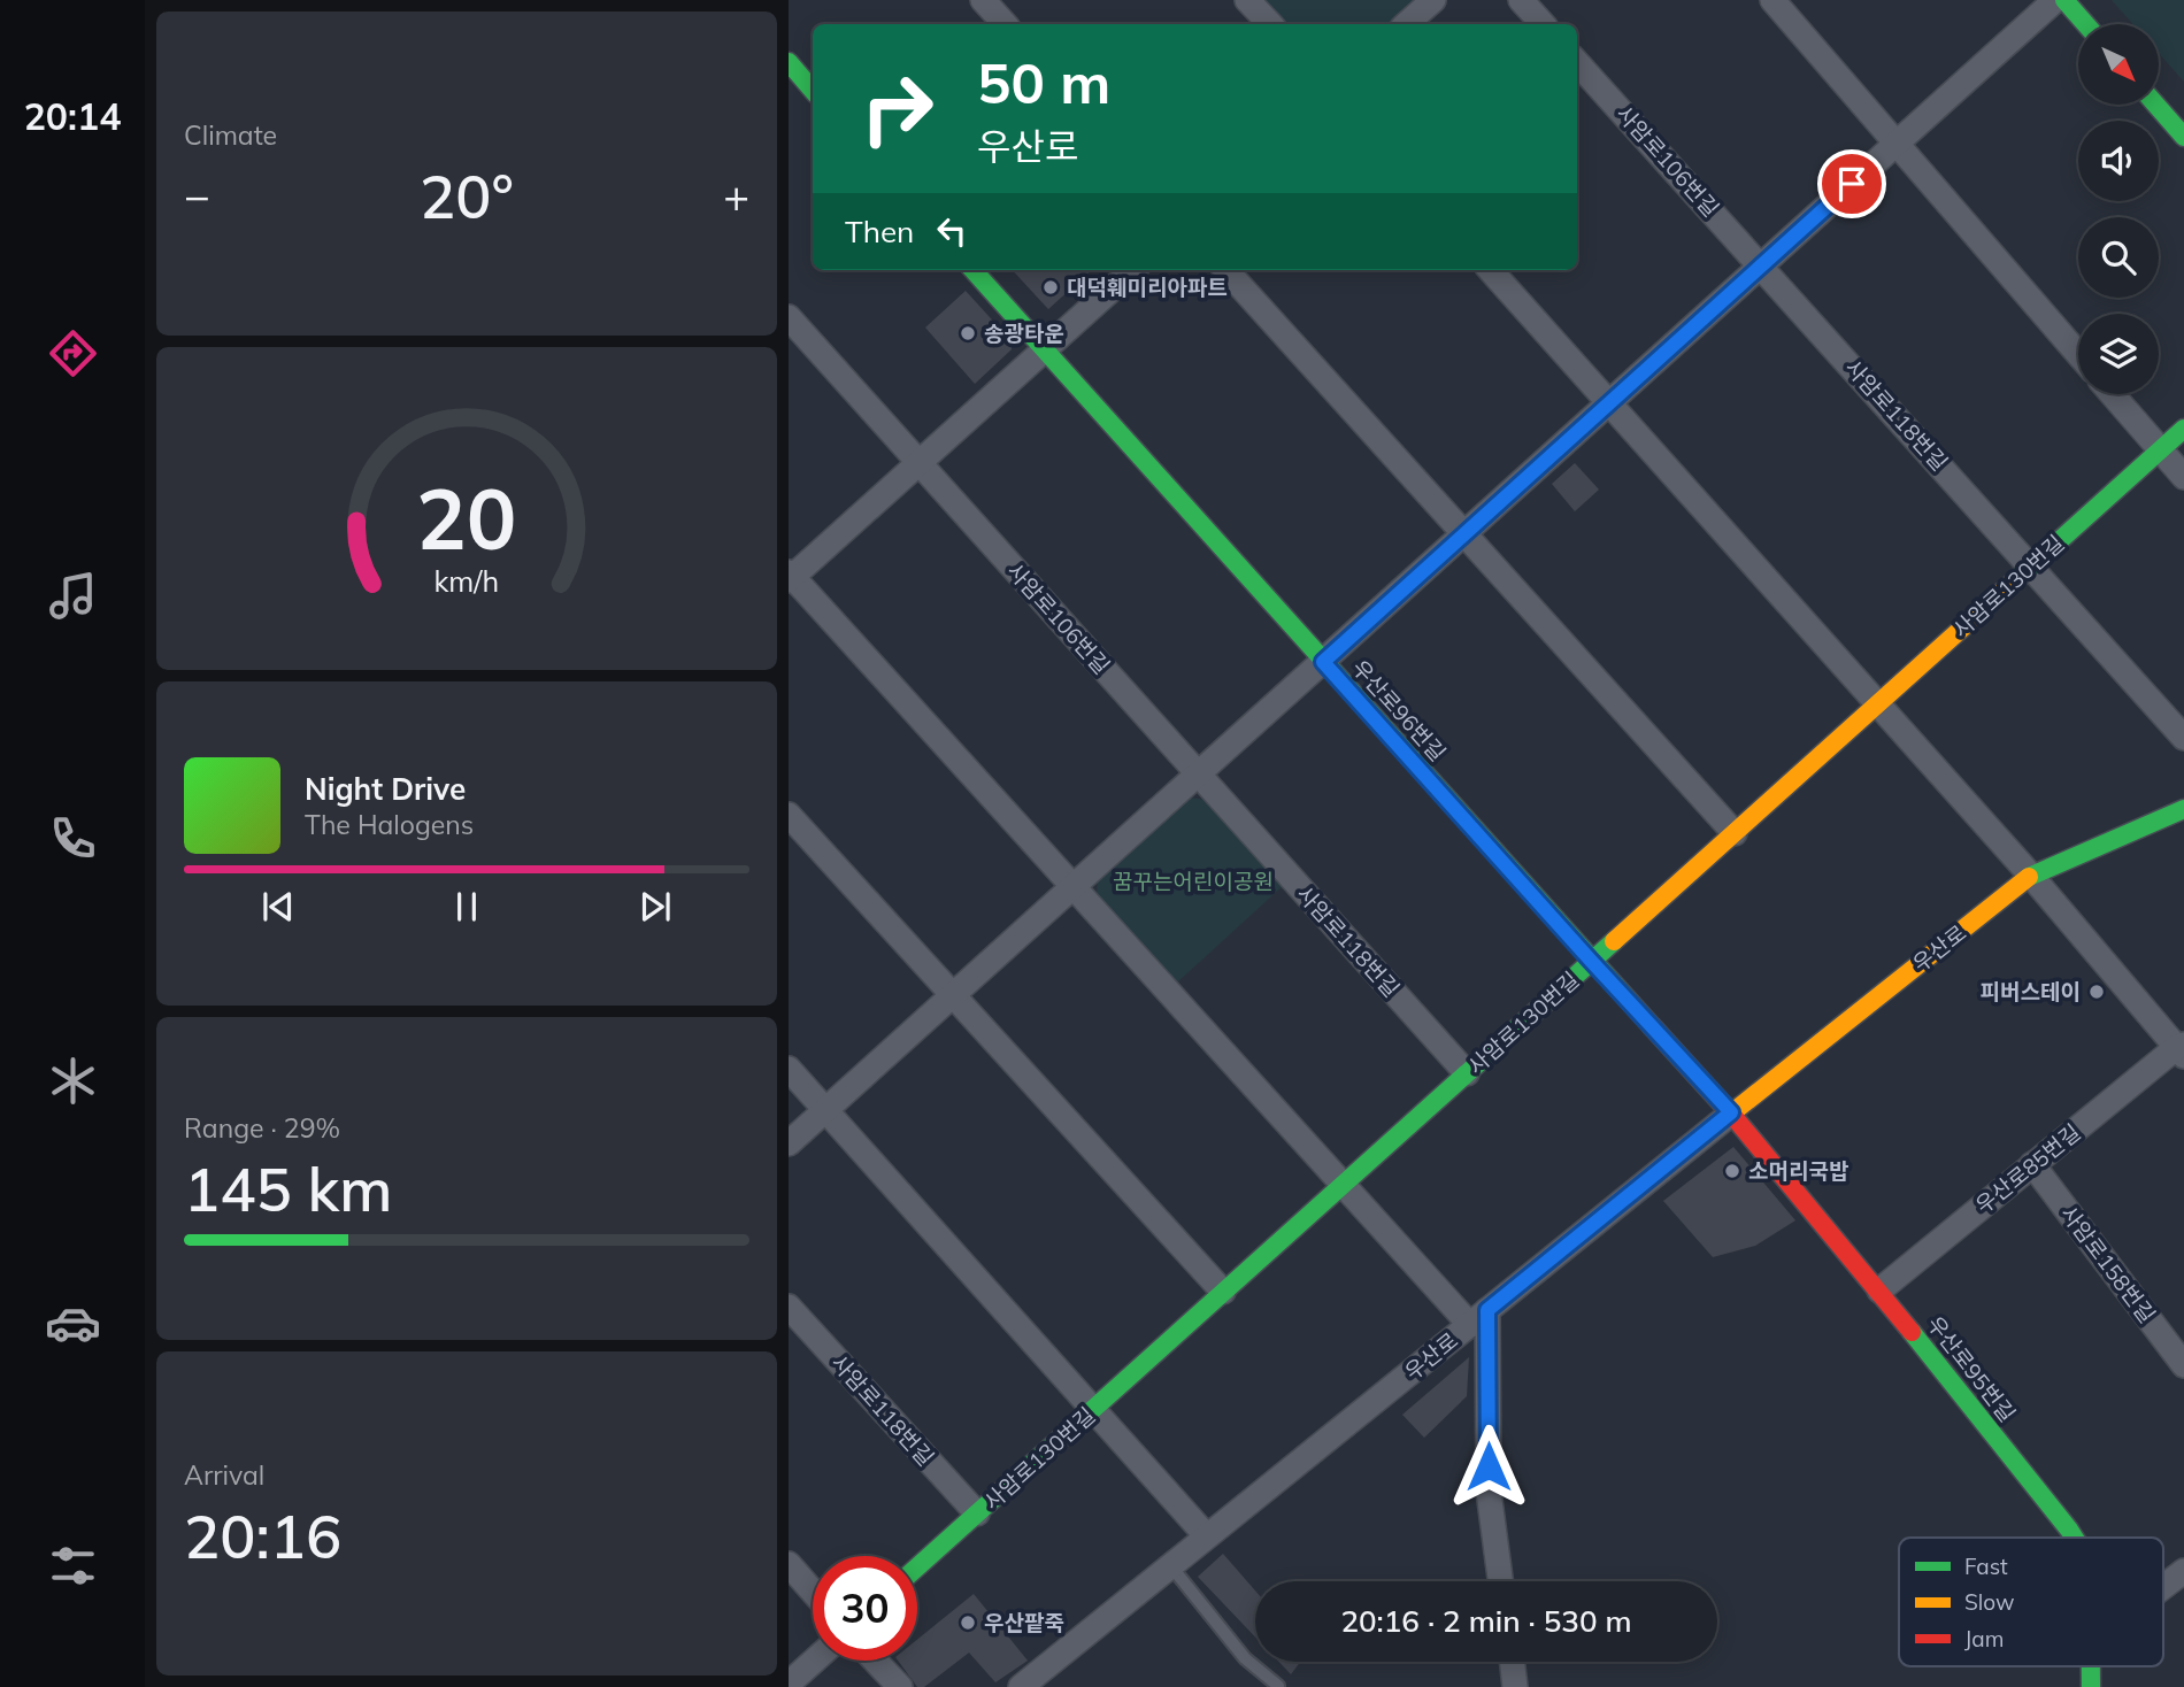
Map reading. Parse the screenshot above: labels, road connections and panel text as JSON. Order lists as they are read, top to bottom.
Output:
{
  "streets": {
    "street": [
      "사암로106번길",
      "사암로118번길",
      "사암로130번길",
      "우산로96번길",
      "우산로",
      "우산로85번길",
      "사암로158번길",
      "우산로95번길"
    ]
  },
  "crossings": [
    ["사암로106번길", "사암로118번길"],
    ["사암로118번길", "사암로130번길"],
    ["사암로130번길", "우산로96번길"],
    ["우산로96번길", "우산로"],
    ["우산로96번길", "우산로95번길"],
    ["우산로", "우산로85번길"],
    ["우산로", "우산로95번길"],
    ["우산로85번길", "사암로158번길"],
    ["우산로85번길", "우산로95번길"]
  ],
  "parks": ["꿈꾸는어린이공원"],
  "places": [
    "대덕훼미리아파트",
    "송광타운",
    "피버스테이",
    "소머리국밥",
    "우산팥죽"
  ],
  "legend": ["Fast", "Slow", "Jam"],
  "north": "bottom right",
  "page": {
    "tabs": "20:14",
    "tile": [
      "Climate",
      ["Range · 29%", "145 km"],
      ["Arrival", "20:16"]
    ],
    "turn": ["50 m", "우산로"],
    "heat": ["−", "20°", "+"],
    "then": "Then",
    "song": ["Night Drive", "The Halogens"],
    "limit": "30",
    "trip": "20:16 · 2 min · 530 m",
    "gauge": ["20", "km/h"]
  }
}
